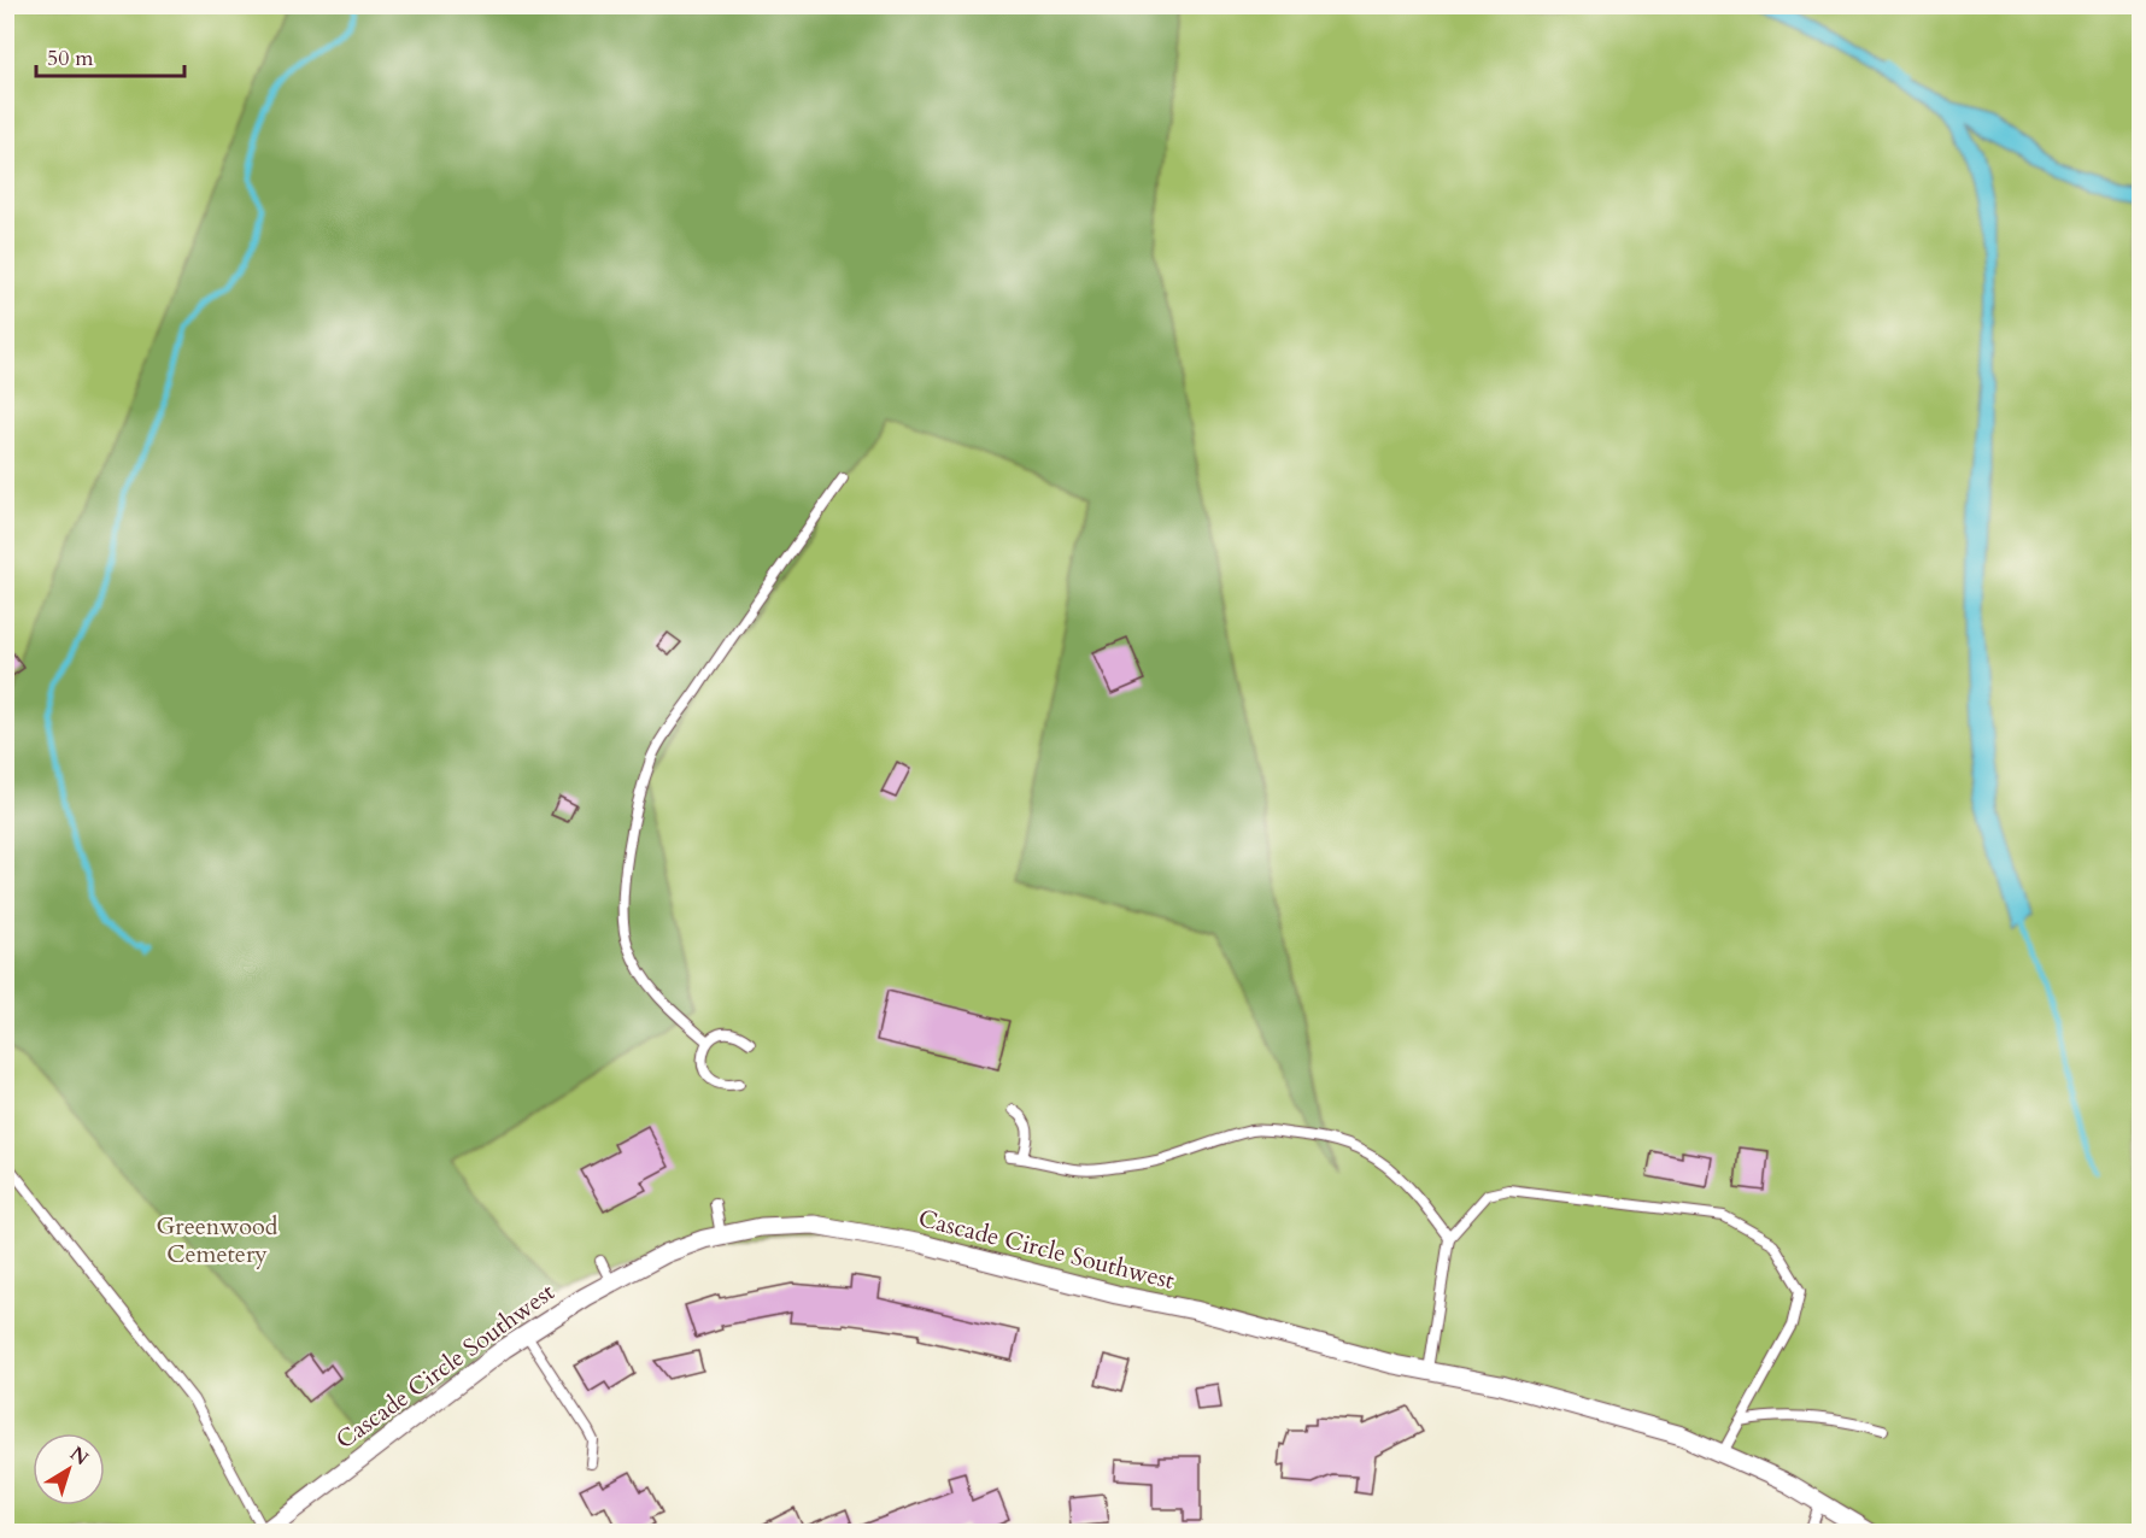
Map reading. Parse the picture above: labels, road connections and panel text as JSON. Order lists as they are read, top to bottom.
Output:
{
  "streets": {
    "street": ["Cascade Circle Southwest"]
  },
  "parks": ["Greenwood Cemetery"],
  "scale_bar": "50 m",
  "north": "top right"
}
